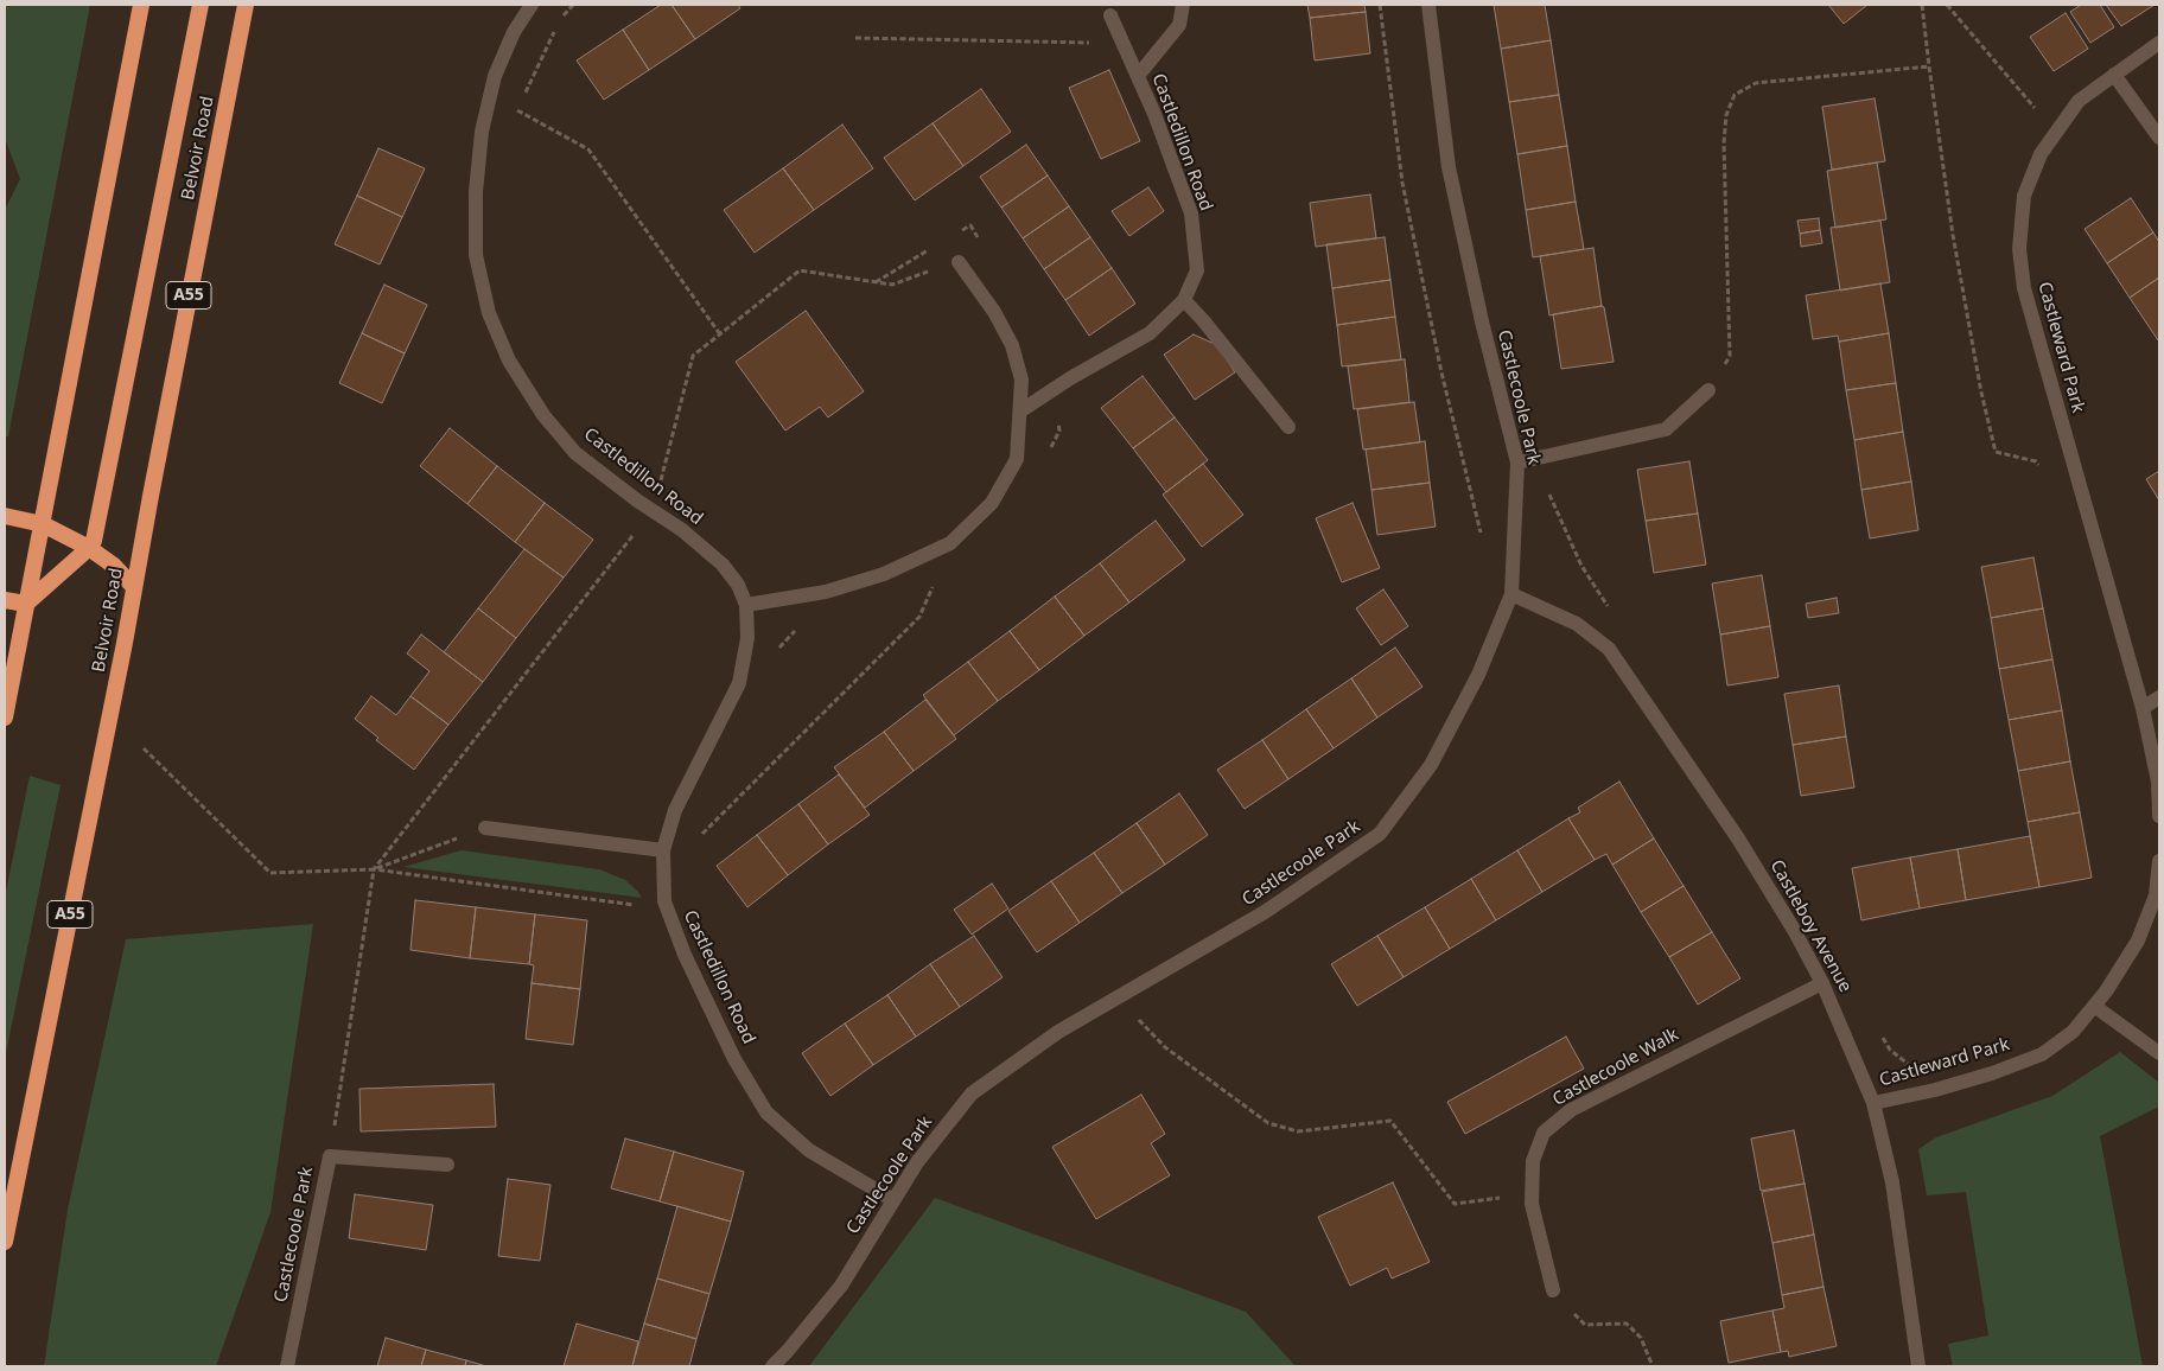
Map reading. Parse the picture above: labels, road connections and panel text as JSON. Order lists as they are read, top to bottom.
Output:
{
  "streets": {
    "highway": ["Belvoir Road", "A55"],
    "street": [
      "Castledillon Road",
      "Castleward Park",
      "Castlecoole Park",
      "Castleboy Avenue",
      "Castlecoole Walk"
    ]
  },
  "crossings": [
    ["Castledillon Road", "Castlecoole Park"],
    ["Castleward Park", "Castleboy Avenue"],
    ["Castlecoole Park", "Castleboy Avenue"],
    ["Castleboy Avenue", "Castlecoole Walk"]
  ]
}
